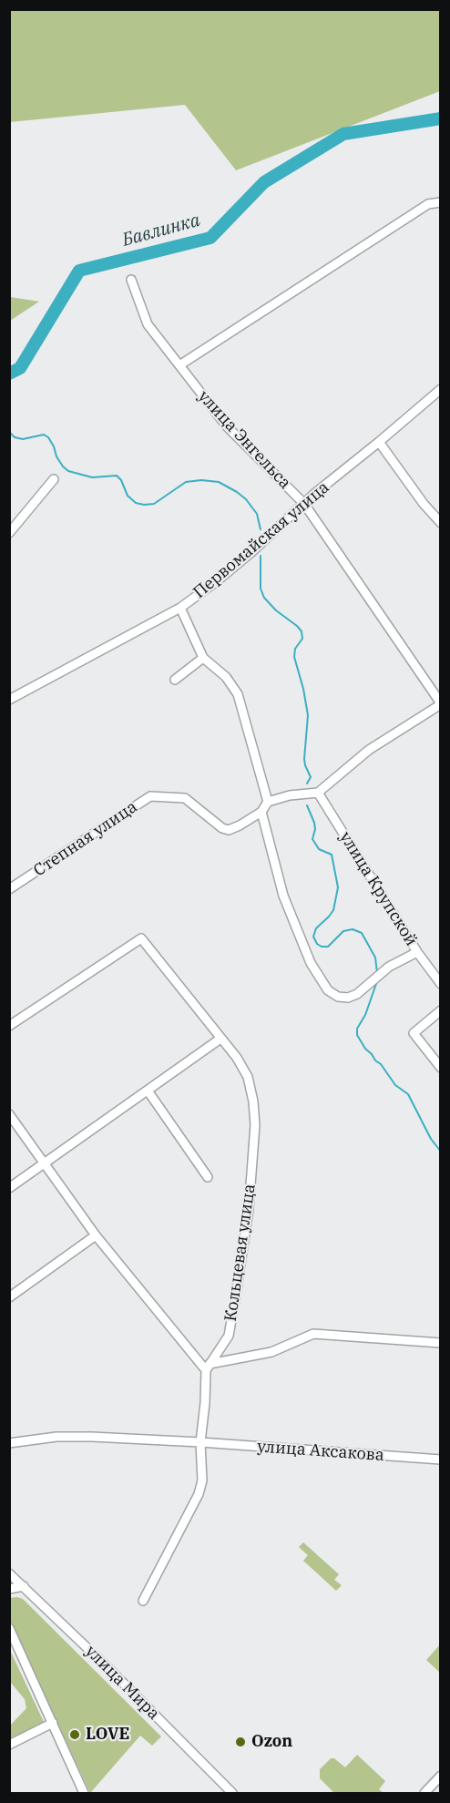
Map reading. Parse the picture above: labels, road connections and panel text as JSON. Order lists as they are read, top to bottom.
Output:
{
  "streets": {
    "street": [
      "улица Энгельса",
      "Первомайская улица",
      "Степная улица",
      "улица Крупской",
      "Кольцевая улица",
      "улица Аксакова",
      "улица Мира"
    ]
  },
  "crossings": [
    ["улица Энгельса", "Первомайская улица"]
  ],
  "water": ["Бавлинка"],
  "places": ["LOVE", "Ozon"]
}
